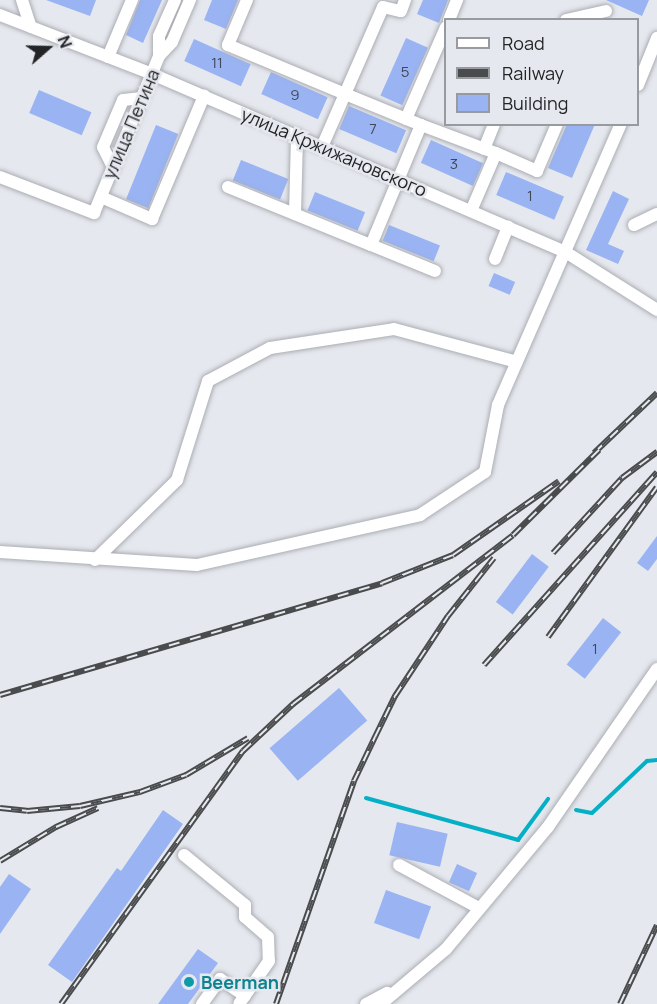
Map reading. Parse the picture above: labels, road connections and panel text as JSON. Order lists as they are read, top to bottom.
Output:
{
  "streets": {
    "street": ["улица Петина", "улица Кржижановского"]
  },
  "crossings": [
    ["улица Петина", "улица Кржижановского"]
  ],
  "places": ["Beerman"],
  "house_numbers": [
    "11",
    "5",
    "9",
    "7",
    "3",
    "1",
    "1"
  ],
  "legend": ["Road", "Railway", "Building"],
  "north": "right"
}
